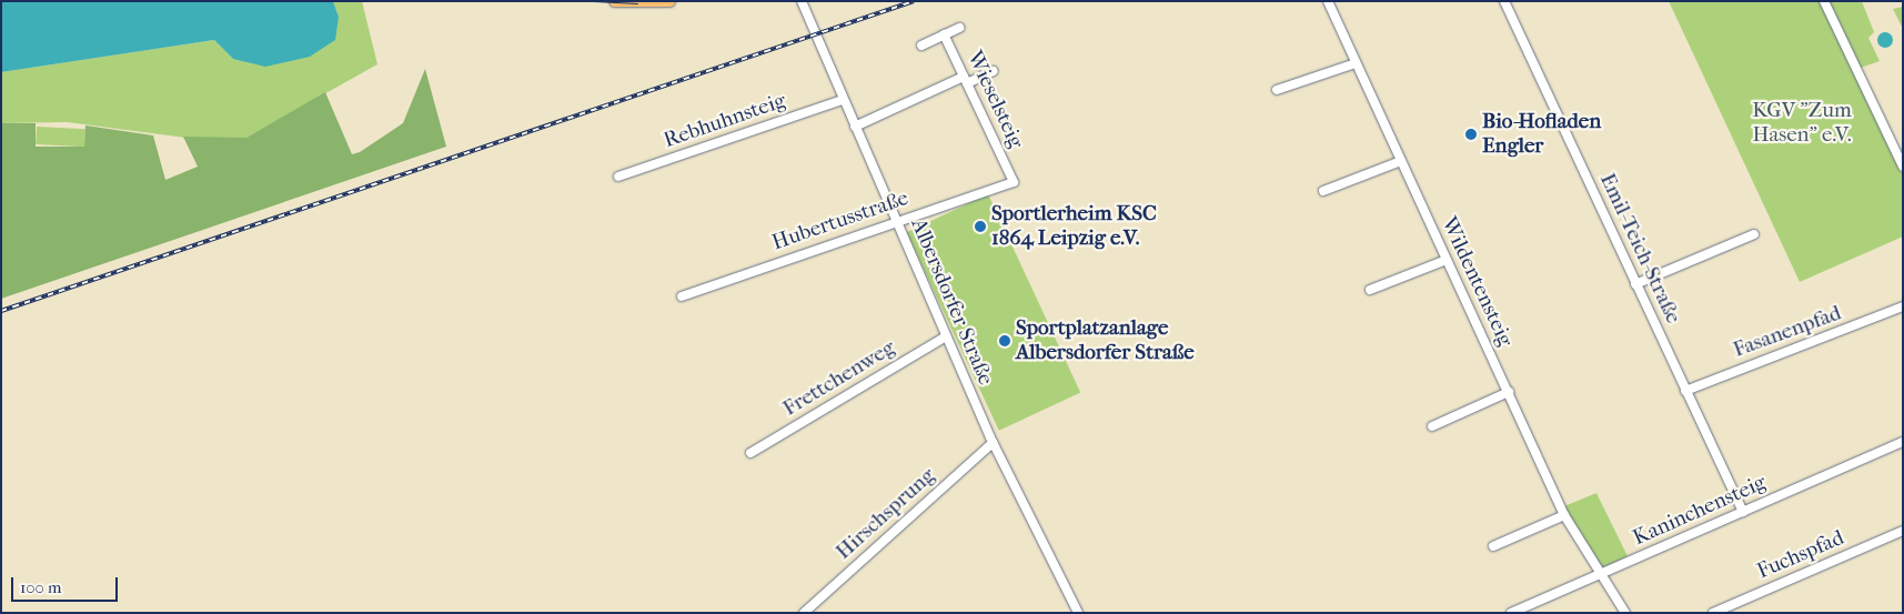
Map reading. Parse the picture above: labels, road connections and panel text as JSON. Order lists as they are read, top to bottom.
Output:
{
  "streets": {
    "street": [
      "Wieselsteig",
      "Rebhuhnsteig",
      "Hubertusstraße",
      "Emil-Teich-Straße",
      "Wildentensteig",
      "Albersdorfer Straße",
      "Fasanenpfad",
      "Frettchenweg",
      "Kaninchensteig",
      "Hirschsprung",
      "Fuchspfad"
    ]
  },
  "crossings": [
    ["Wieselsteig", "Hubertusstraße"],
    ["Rebhuhnsteig", "Albersdorfer Straße"],
    ["Hubertusstraße", "Albersdorfer Straße"],
    ["Emil-Teich-Straße", "Fasanenpfad"],
    ["Emil-Teich-Straße", "Kaninchensteig"],
    ["Wildentensteig", "Kaninchensteig"],
    ["Albersdorfer Straße", "Frettchenweg"],
    ["Albersdorfer Straße", "Hirschsprung"]
  ],
  "parks": ["KGV \"Zum Hasen\" e.V."],
  "places": ["Bio-Hofladen Engler", "Sportlerheim KSC 1864 Leipzig e.V.", "Sportplatzanlage Albersdorfer Straße"],
  "scale_bar": "100 m"
}
